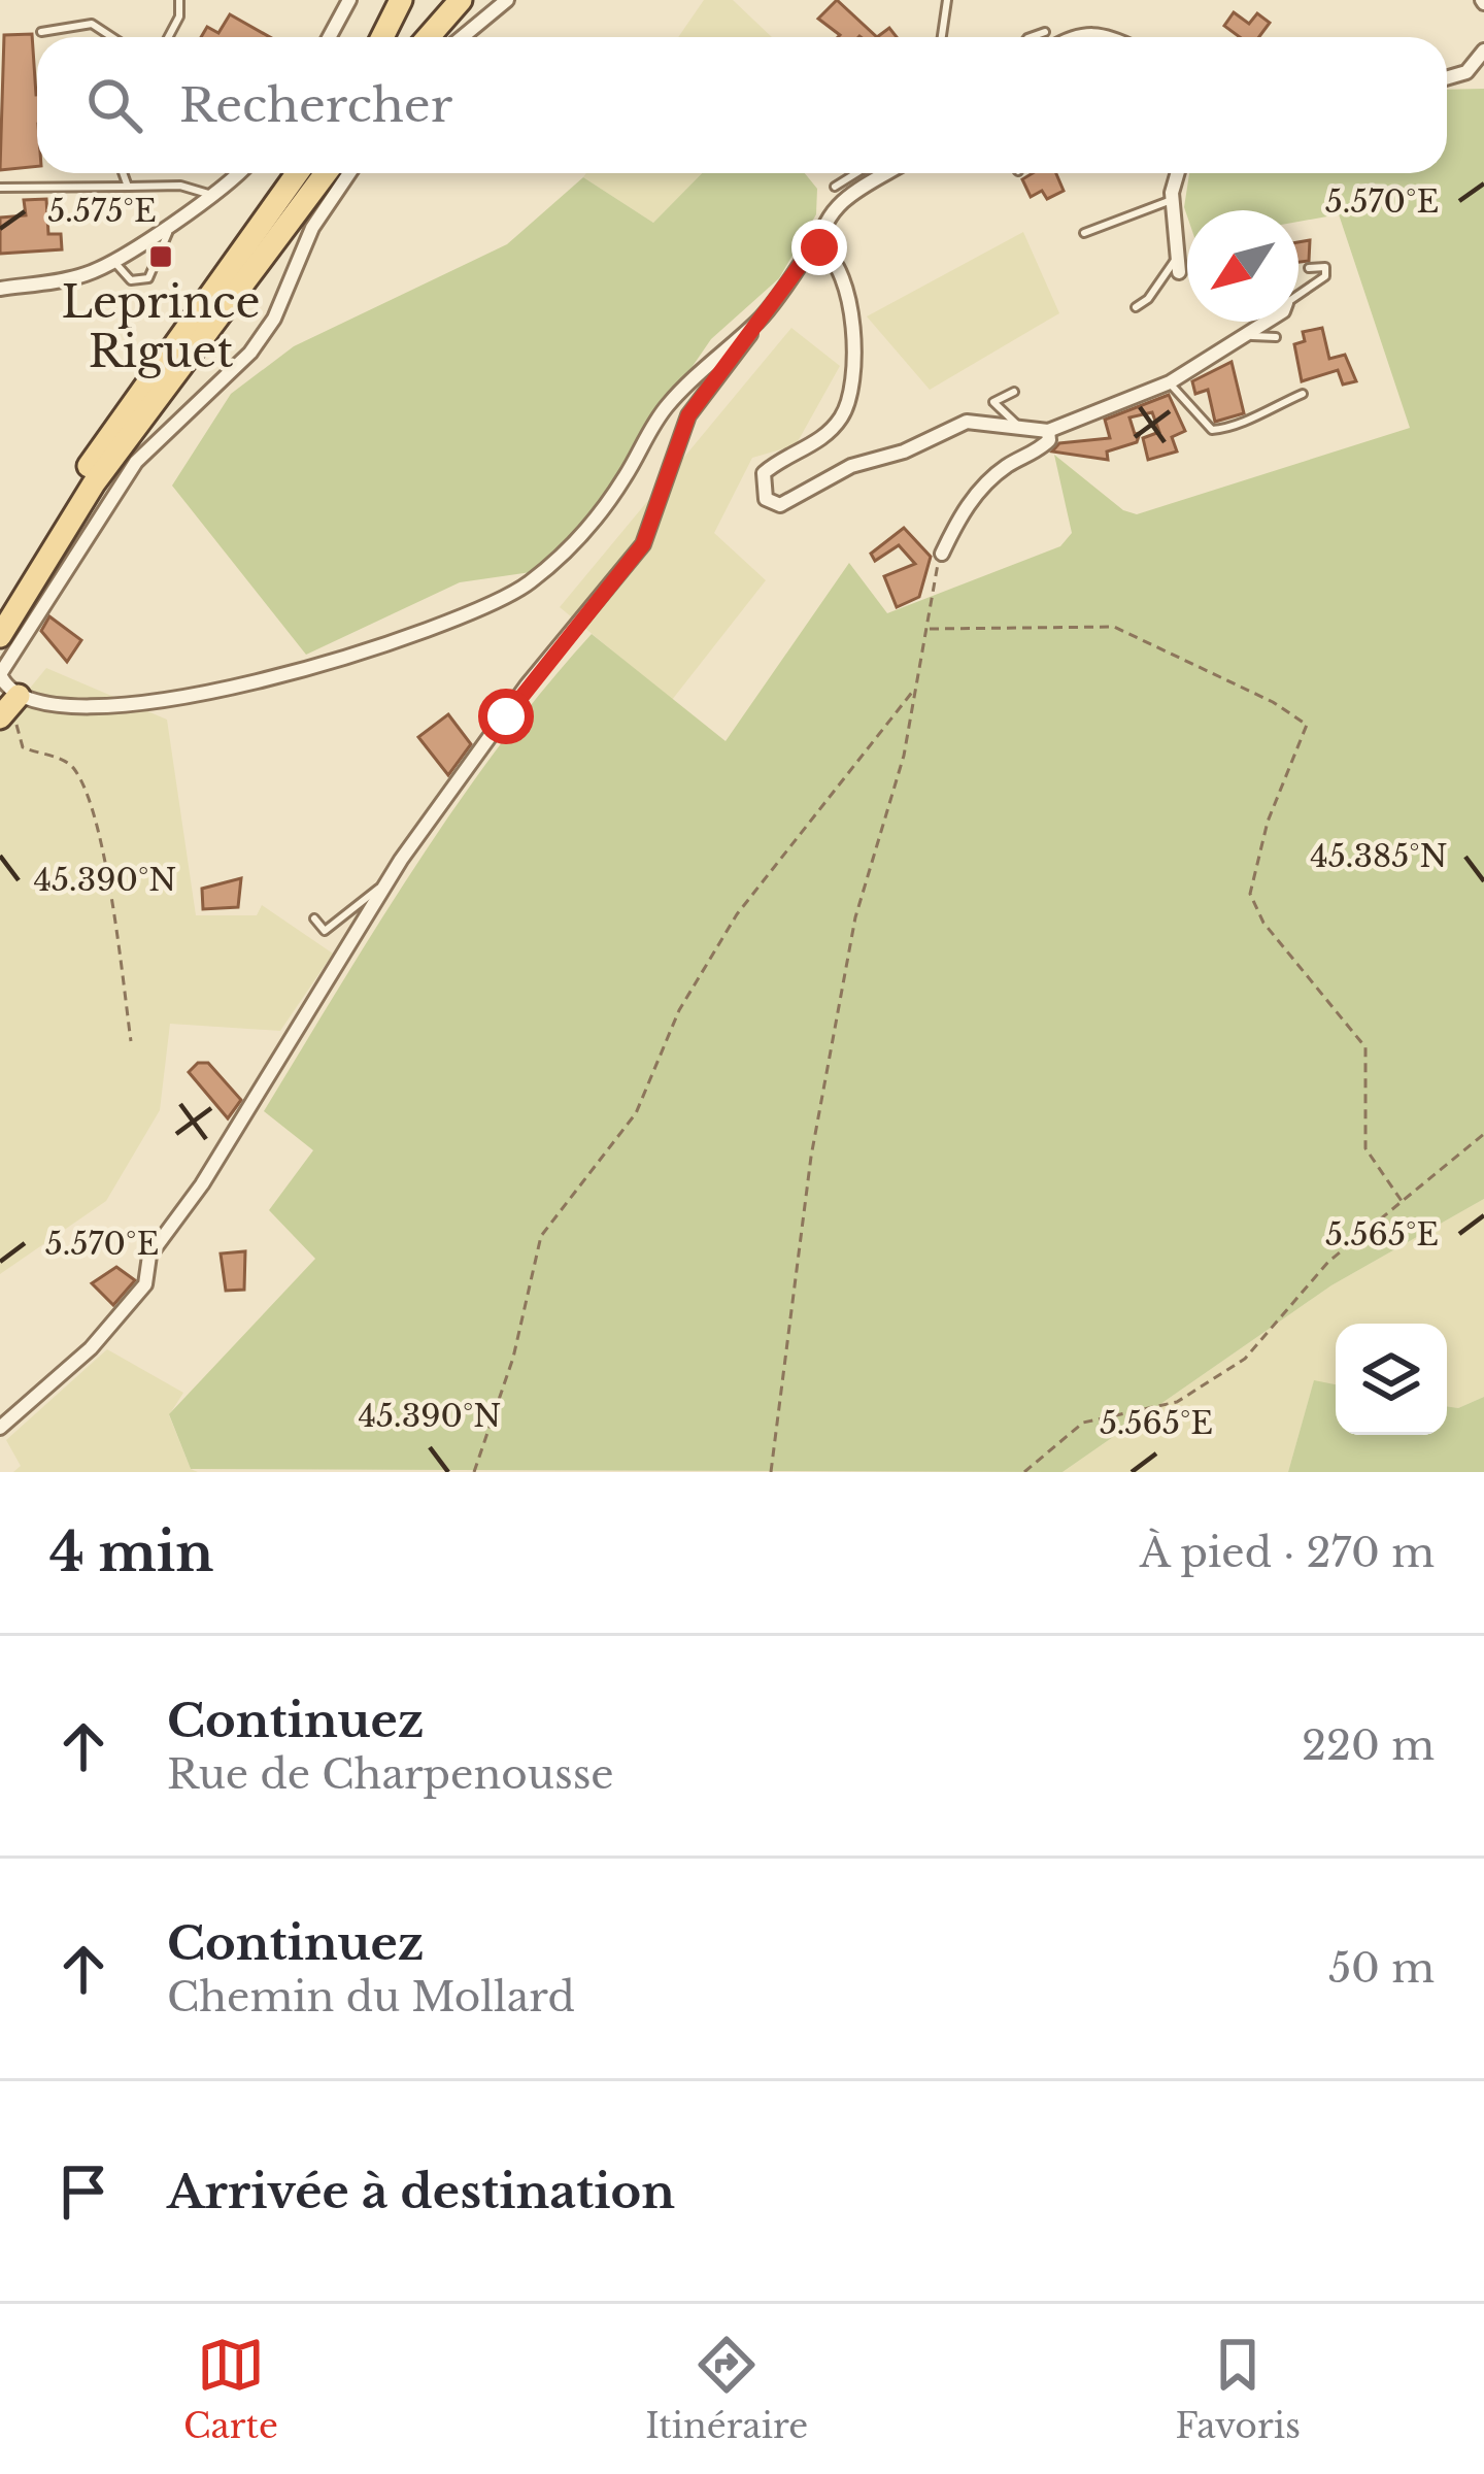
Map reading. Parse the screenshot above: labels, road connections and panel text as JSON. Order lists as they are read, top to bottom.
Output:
{
  "places": {
    "transit": ["Leprince Riguet"]
  },
  "north": "bottom left",
  "page": {
    "search": "Rechercher",
    "heading": ["4 min", "À pied · 270 m"],
    "list": [
      ["Continuez", "Rue de Charpenousse", "220 m"],
      ["Continuez", "Chemin du Mollard", "50 m"],
      "Arrivée à destination"
    ],
    "nav": ["Carte", "Itinéraire", "Favoris"]
  },
  "coordinates": [
    "5.570°E",
    "5.575°E",
    "45.385°N",
    "45.390°N",
    "5.565°E"
  ]
}
